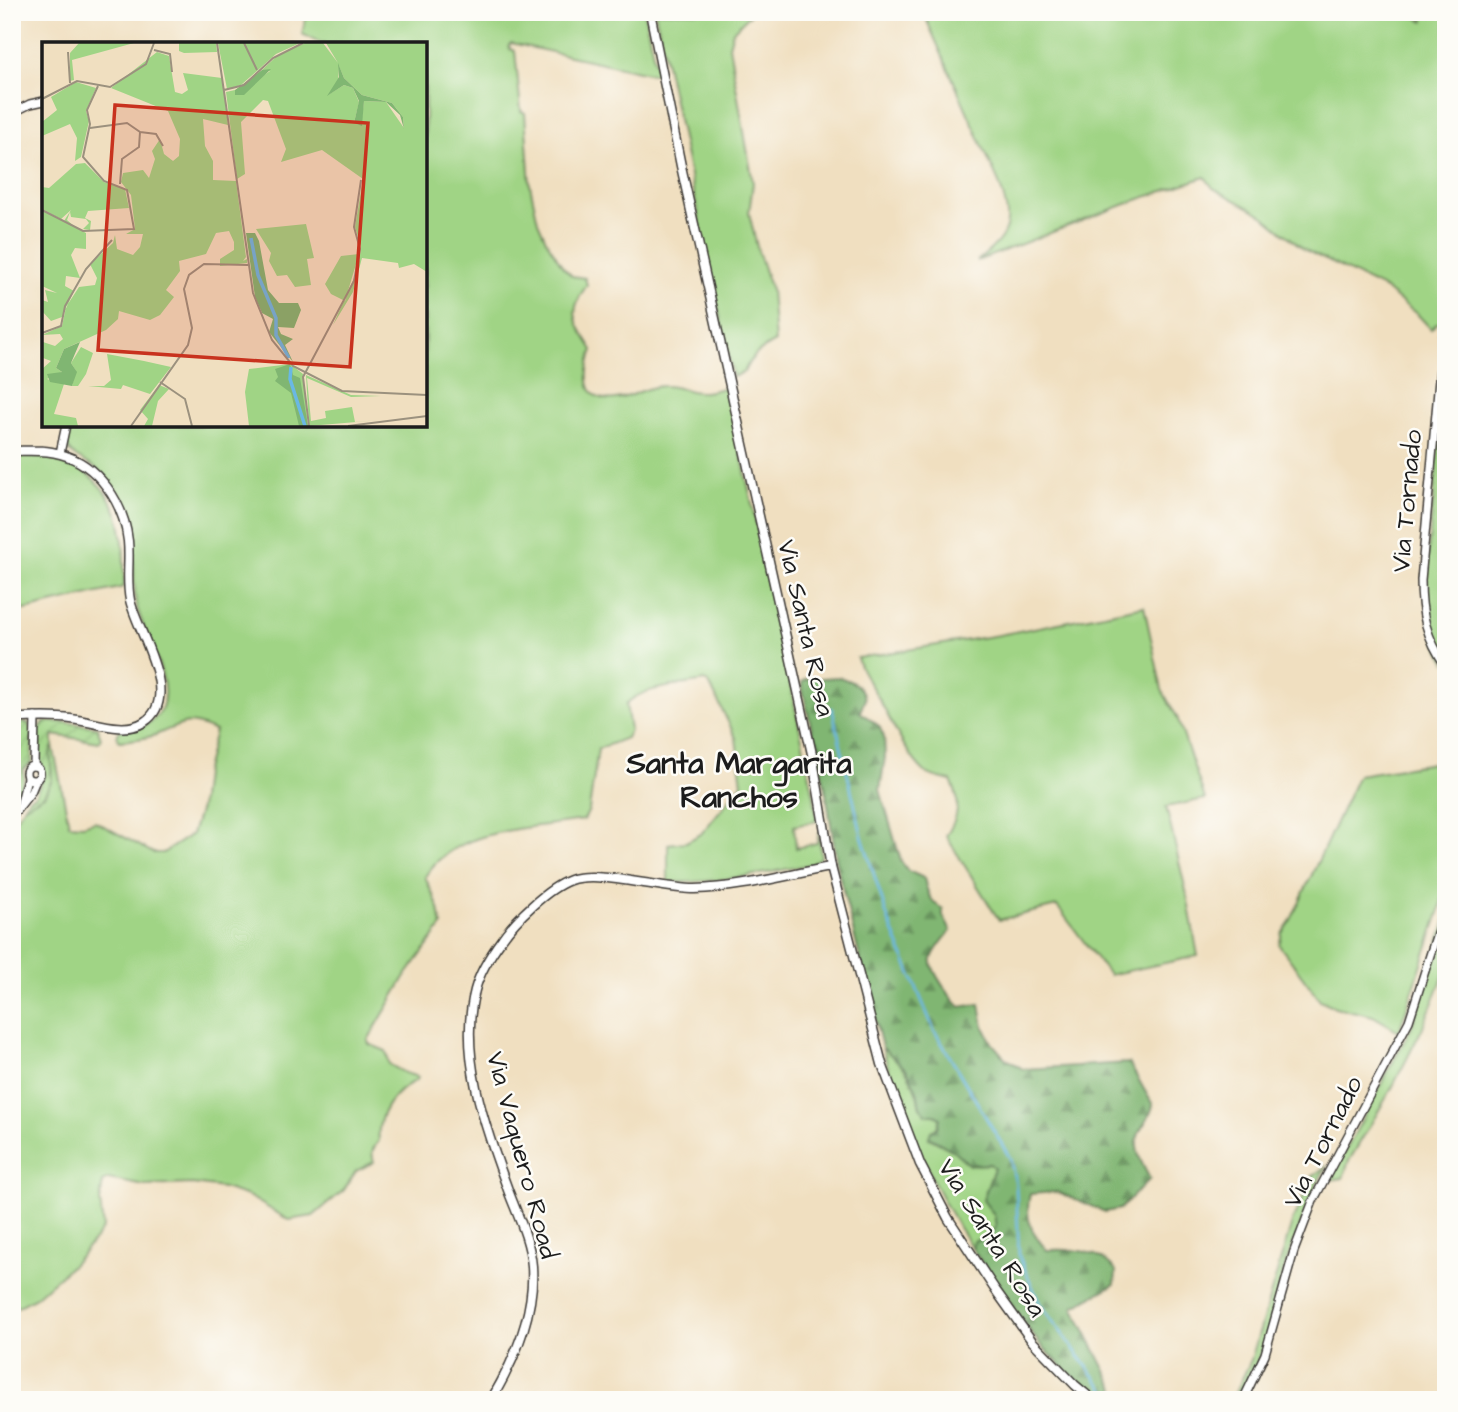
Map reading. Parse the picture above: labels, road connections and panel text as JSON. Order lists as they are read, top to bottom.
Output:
{
  "streets": {
    "street": ["Via Tornado", "Via Santa Rosa", "Via Vaquero Road"]
  },
  "crossings": [
    ["Via Santa Rosa", "Via Vaquero Road"]
  ],
  "districts": ["Santa Margarita Ranchos"]
}
